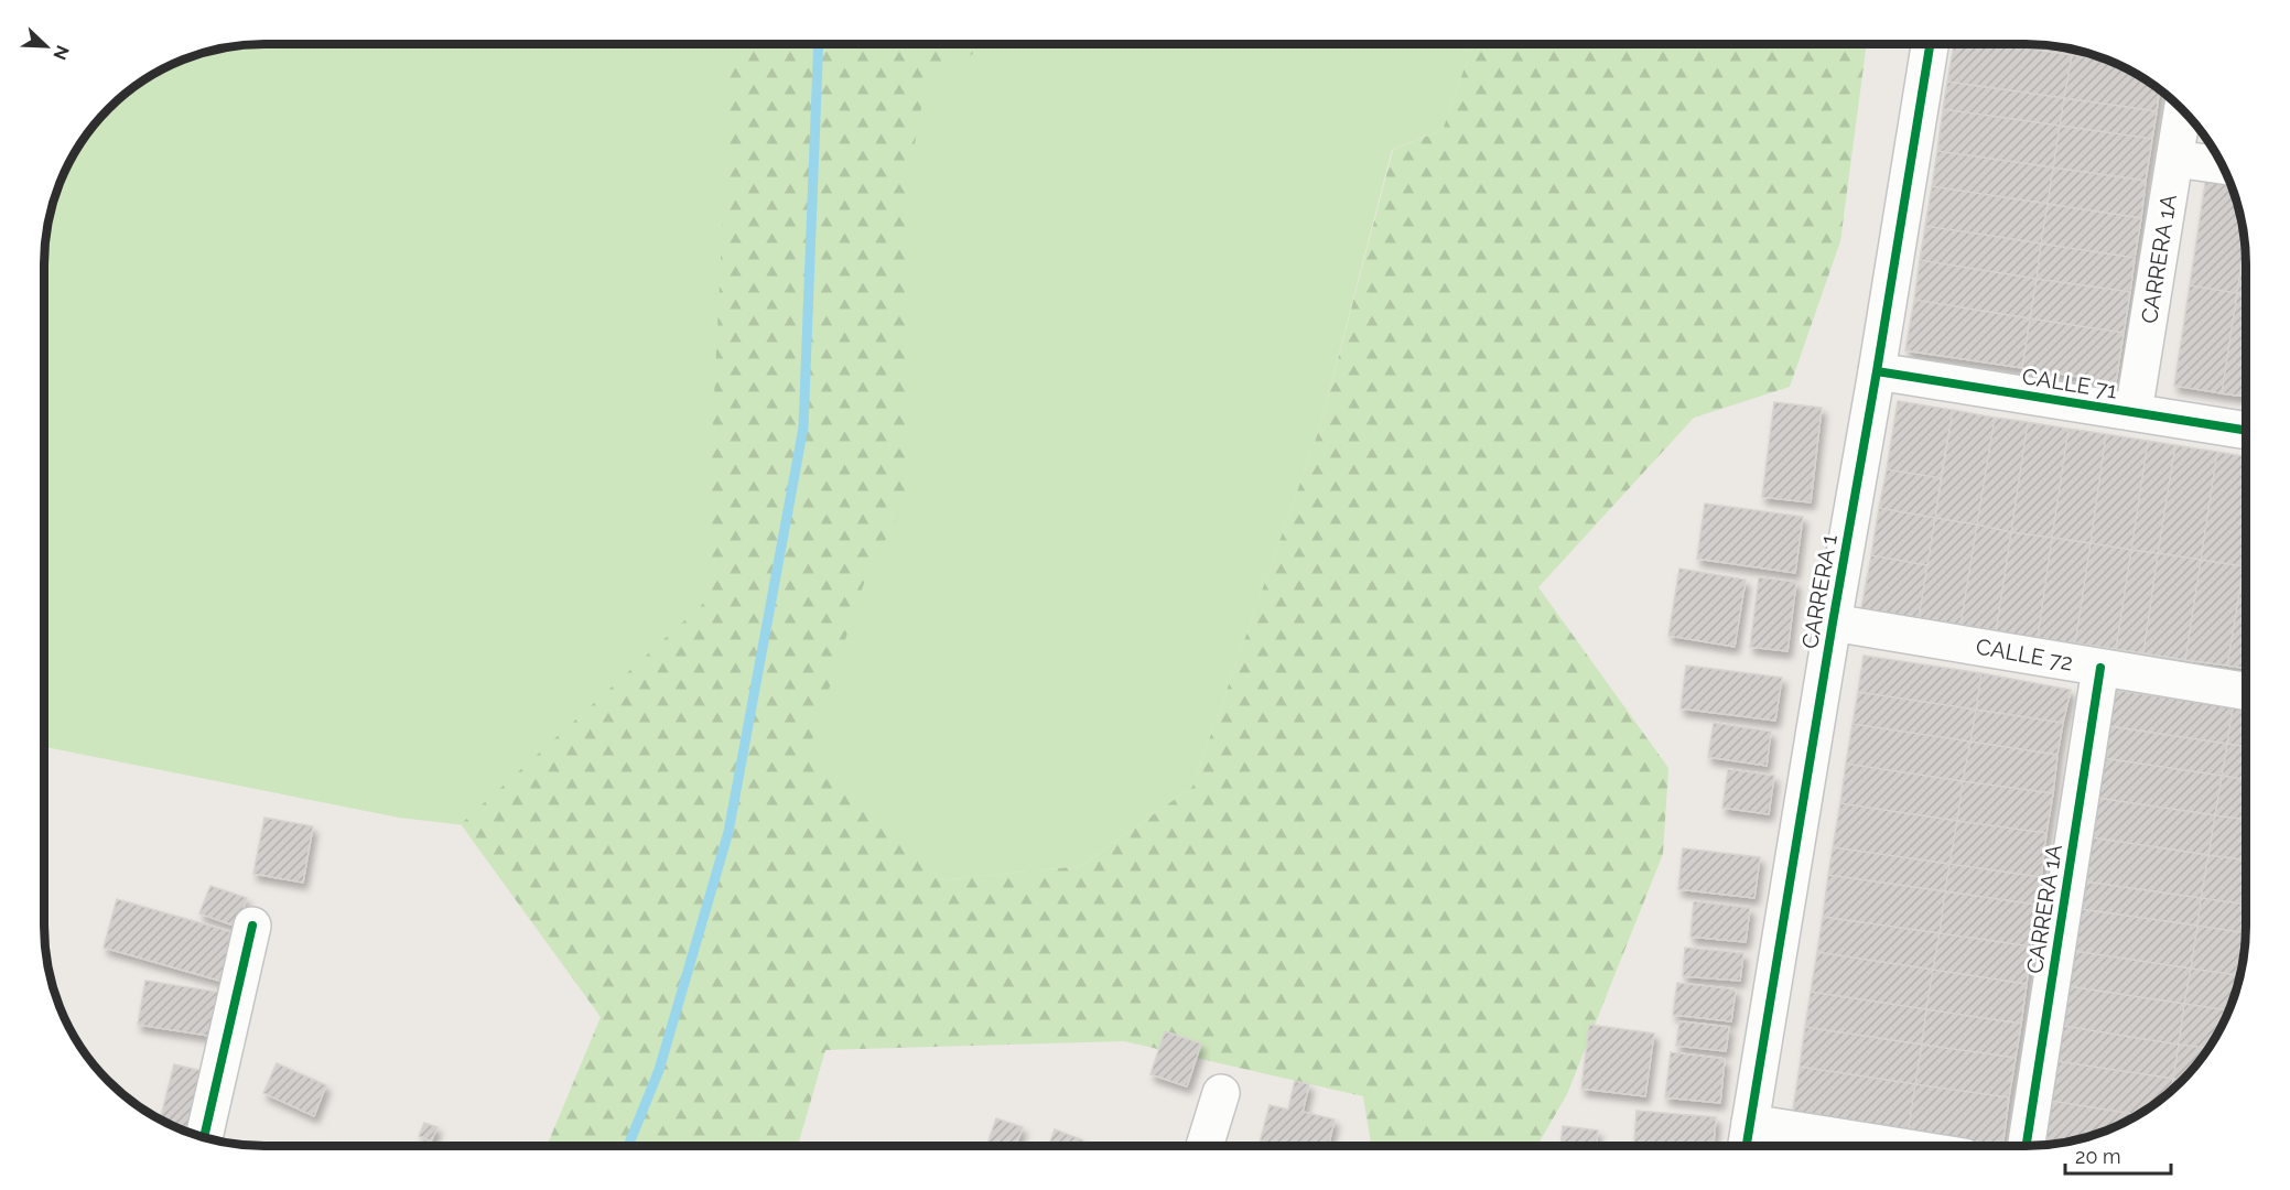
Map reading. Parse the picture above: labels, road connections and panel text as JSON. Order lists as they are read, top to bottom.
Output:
{
  "streets": {
    "street": [
      "CARRERA 1A",
      "CALLE 71",
      "CARRERA 1",
      "CALLE 72"
    ]
  },
  "crossings": [
    ["CARRERA 1A", "CALLE 71"],
    ["CARRERA 1A", "CALLE 72"],
    ["CALLE 71", "CARRERA 1"],
    ["CARRERA 1", "CALLE 72"]
  ],
  "scale_bar": "20 m",
  "north": "bottom right"
}
